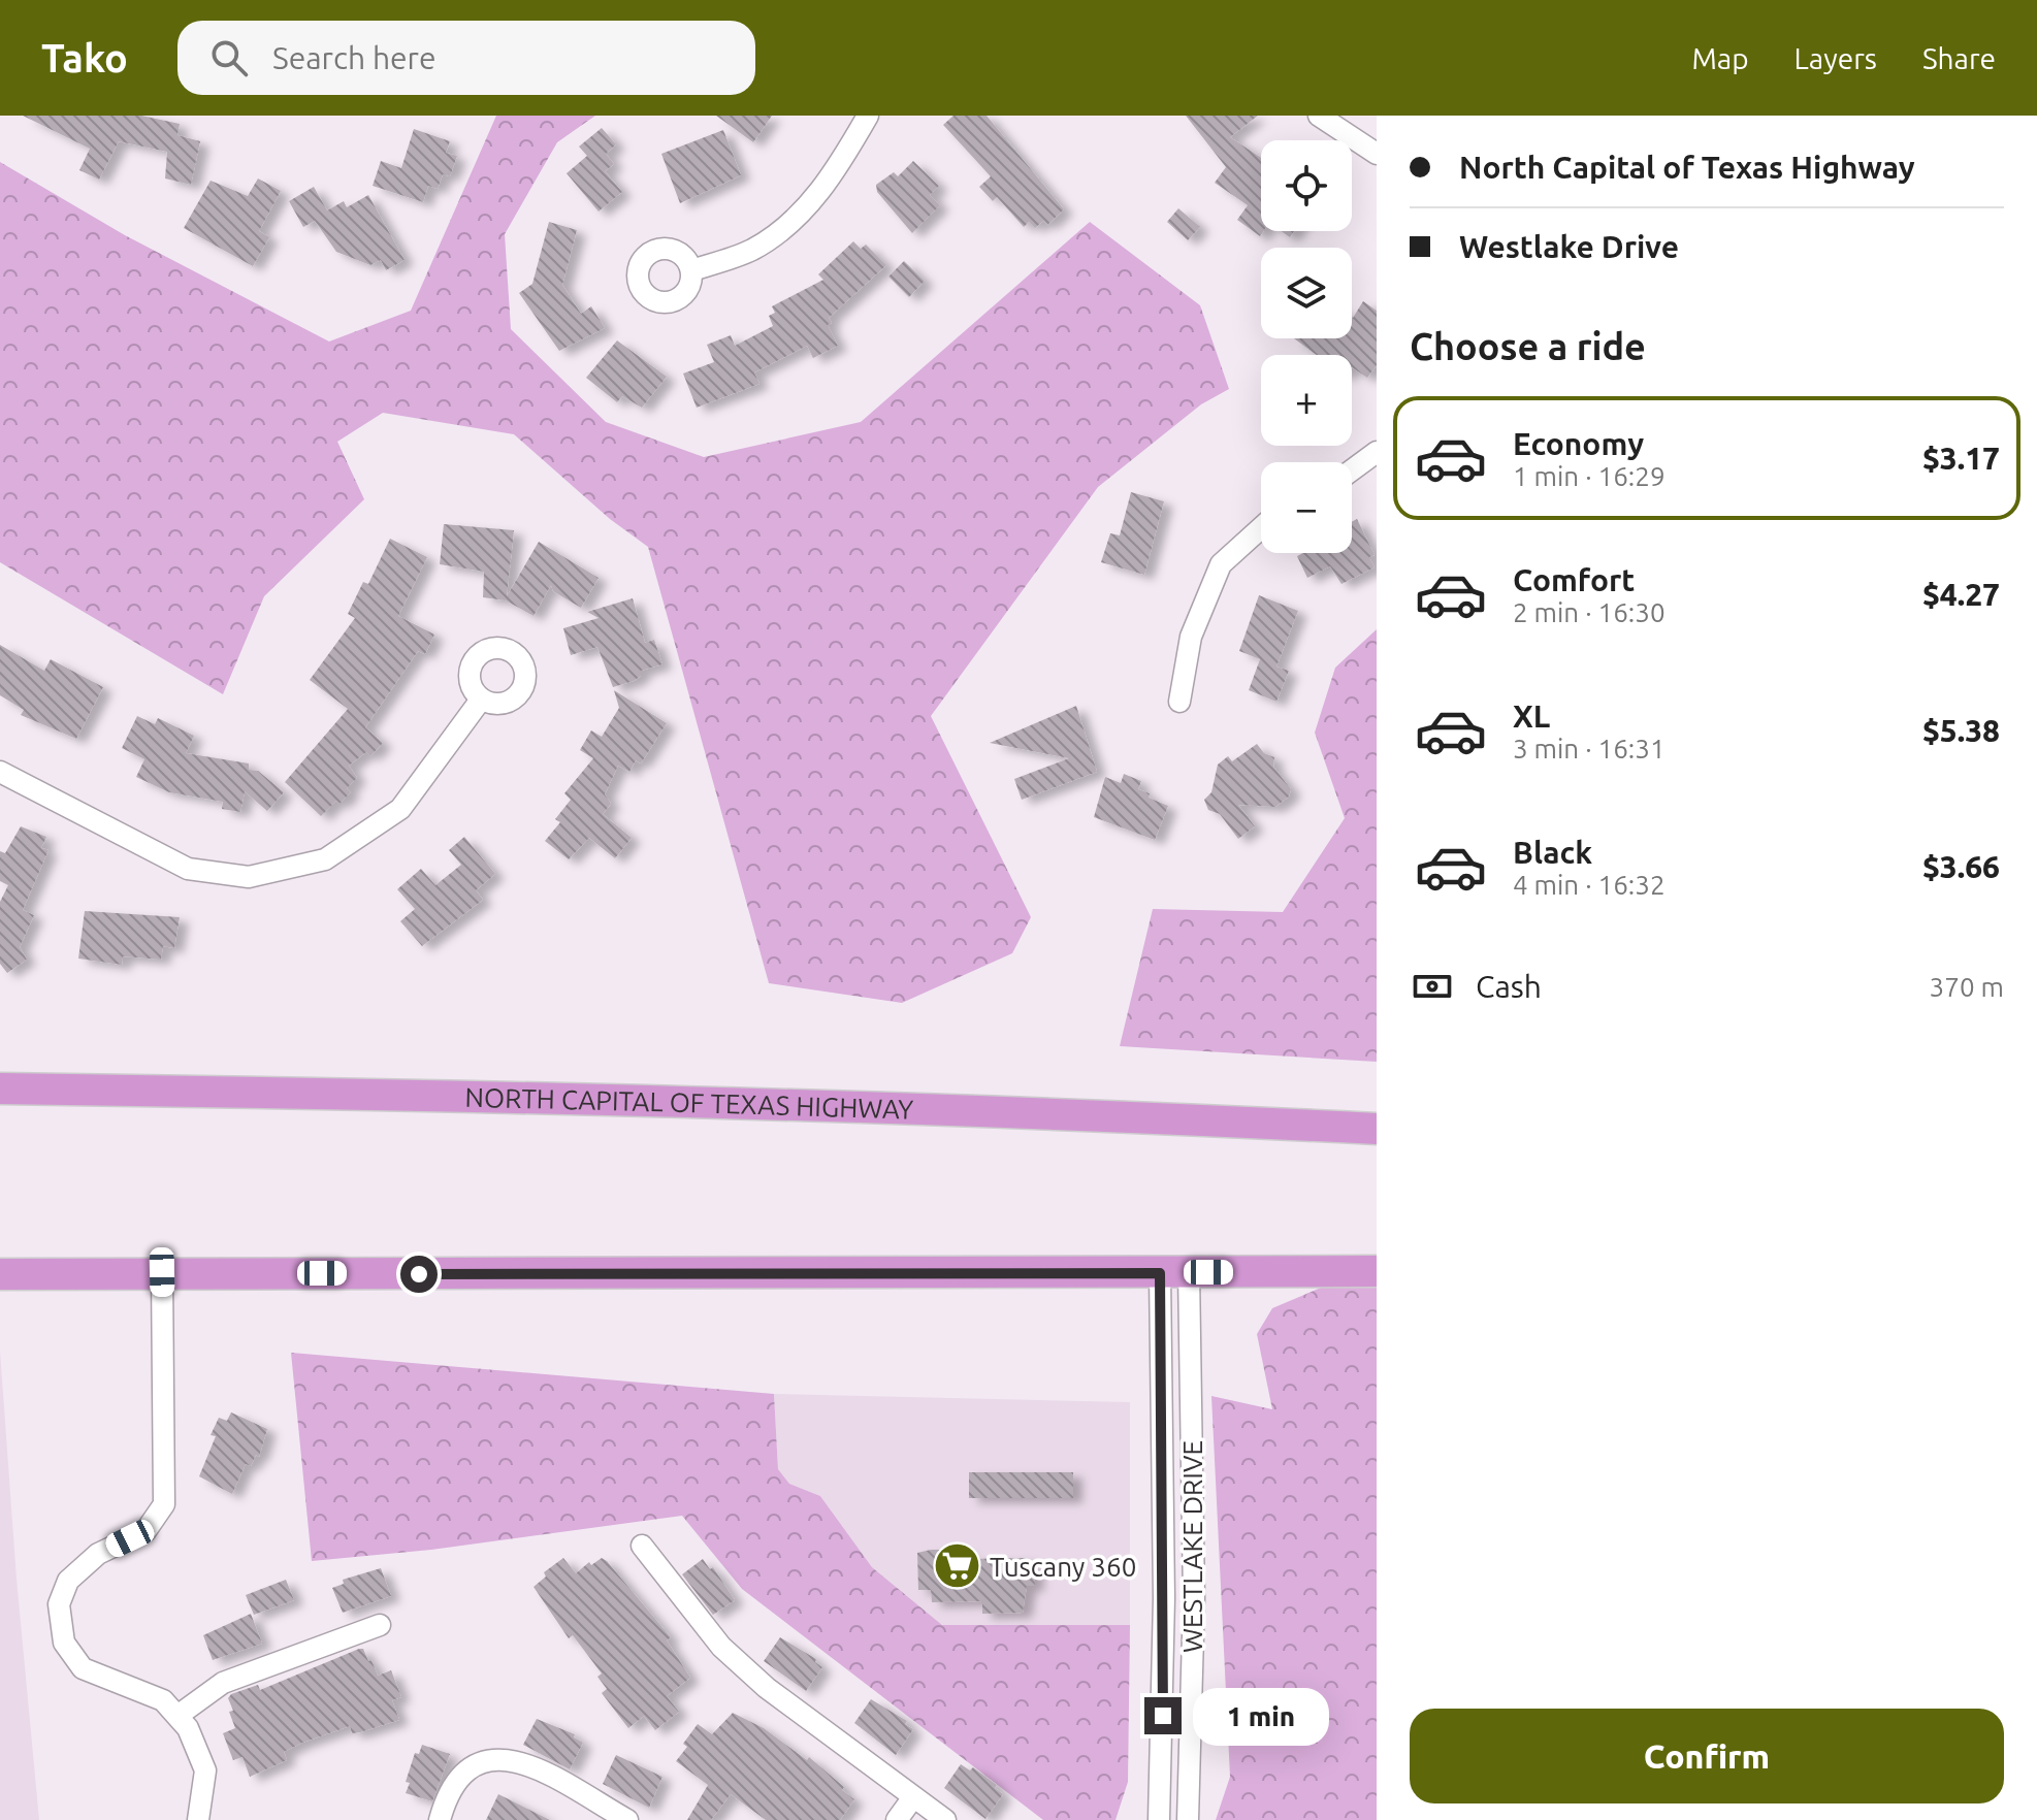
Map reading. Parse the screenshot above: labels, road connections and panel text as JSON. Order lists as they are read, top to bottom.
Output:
{
  "streets": {
    "highway": ["NORTH CAPITAL OF TEXAS HIGHWAY"],
    "street": ["WESTLAKE DRIVE"]
  },
  "places": {
    "supermarket": ["Tuscany 360"]
  },
  "page": {
    "header": "Tako",
    "search": "Search here",
    "nav": ["Map", "Layers", "Share"],
    "banner": ["North Capital of Texas Highway", "Westlake Drive"],
    "map_buttons": ["+", "−"],
    "heading": "Choose a ride",
    "list": [
      {
        "name": "Economy",
        "note": "1 min · 16:29",
        "value": "$3.17"
      },
      {
        "name": "Comfort",
        "note": "2 min · 16:30",
        "value": "$4.27"
      },
      {
        "name": "XL",
        "note": "3 min · 16:31",
        "value": "$5.38"
      },
      {
        "name": "Black",
        "note": "4 min · 16:32",
        "value": "$3.66"
      }
    ],
    "pay": ["Cash", "370 m"],
    "bubble": "1 min",
    "buttons": "Confirm"
  }
}
